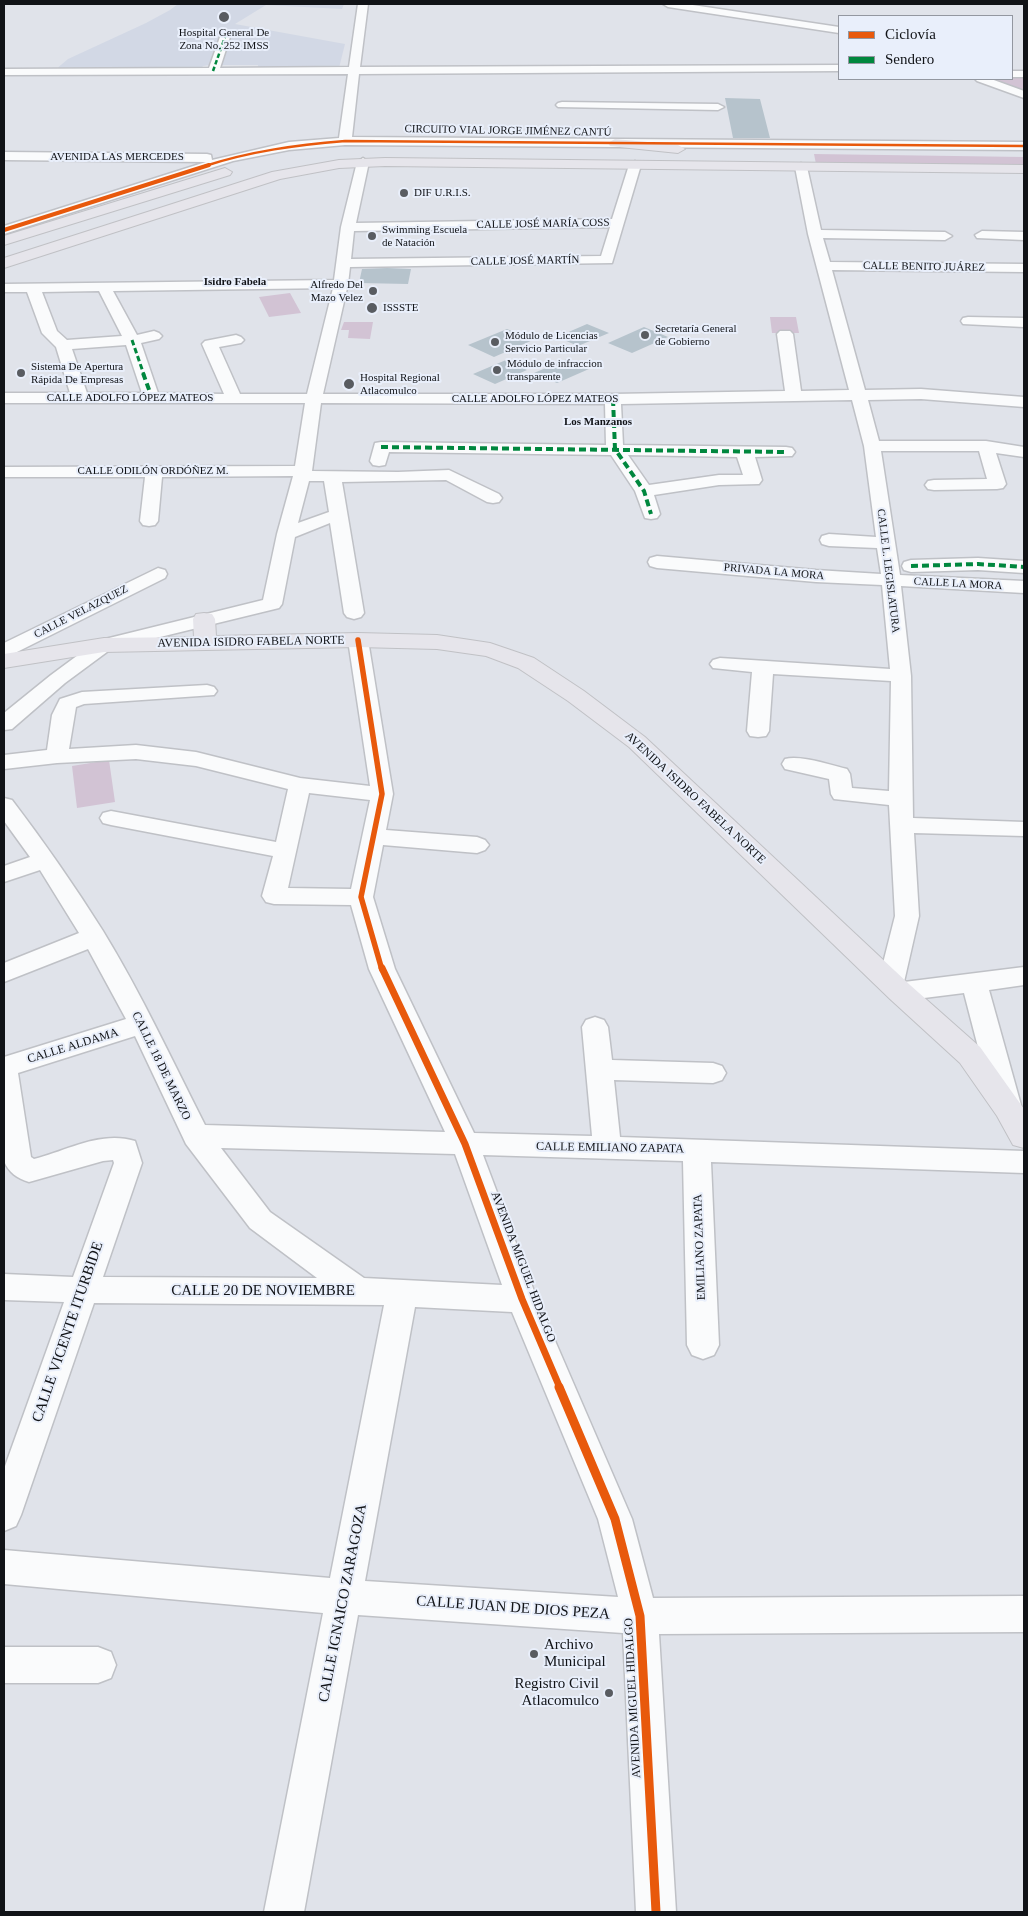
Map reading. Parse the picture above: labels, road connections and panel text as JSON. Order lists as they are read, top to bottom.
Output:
{
  "streets": {
    "main road": ["CIRCUITO VIAL JORGE JIMÉNEZ CANTÚ", "AVENIDA ISIDRO FABELA NORTE"],
    "street": [
      "AVENIDA LAS MERCEDES",
      "CALLE JOSÉ MARÍA COSS",
      "CALLE JOSÉ MARTÍN",
      "CALLE BENITO JUÁREZ",
      "CALLE ADOLFO LÓPEZ MATEOS",
      "CALLE ODILÓN ORDÓÑEZ M.",
      "CALLE L. LEGISLATURA",
      "PRIVADA LA MORA",
      "CALLE LA MORA",
      "CALLE VELAZQUEZ",
      "CALLE ALDAMA",
      "CALLE 18 DE MARZO",
      "CALLE EMILIANO ZAPATA",
      "EMILIANO ZAPATA",
      "AVENIDA MIGUEL HIDALGO",
      "CALLE 20 DE NOVIEMBRE",
      "CALLE VICENTE ITURBIDE",
      "CALLE IGNAICO ZARAGOZA",
      "CALLE JUAN DE DIOS PEZA"
    ]
  },
  "crossings": [
    ["CIRCUITO VIAL JORGE JIMÉNEZ CANTÚ", "AVENIDA LAS MERCEDES"],
    ["CALLE JOSÉ MARÍA COSS", "CALLE JOSÉ MARTÍN"],
    ["CALLE BENITO JUÁREZ", "CALLE L. LEGISLATURA"],
    ["CALLE ADOLFO LÓPEZ MATEOS", "CALLE L. LEGISLATURA"],
    ["CALLE L. LEGISLATURA", "PRIVADA LA MORA"],
    ["CALLE L. LEGISLATURA", "CALLE LA MORA"],
    ["CALLE L. LEGISLATURA", "AVENIDA ISIDRO FABELA NORTE"],
    ["PRIVADA LA MORA", "CALLE LA MORA"],
    ["AVENIDA ISIDRO FABELA NORTE", "AVENIDA MIGUEL HIDALGO"],
    ["CALLE ALDAMA", "CALLE 18 DE MARZO"],
    ["CALLE 18 DE MARZO", "CALLE EMILIANO ZAPATA"],
    ["CALLE 18 DE MARZO", "CALLE 20 DE NOVIEMBRE"],
    ["CALLE EMILIANO ZAPATA", "EMILIANO ZAPATA"],
    ["CALLE EMILIANO ZAPATA", "AVENIDA MIGUEL HIDALGO"],
    ["AVENIDA MIGUEL HIDALGO", "CALLE 20 DE NOVIEMBRE"],
    ["AVENIDA MIGUEL HIDALGO", "CALLE JUAN DE DIOS PEZA"],
    ["CALLE 20 DE NOVIEMBRE", "CALLE VICENTE ITURBIDE"],
    ["CALLE 20 DE NOVIEMBRE", "CALLE IGNAICO ZARAGOZA"],
    ["CALLE IGNAICO ZARAGOZA", "CALLE JUAN DE DIOS PEZA"]
  ],
  "districts": ["Isidro Fabela", "Los Manzanos"],
  "places": [
    "Hospital General De Zona No. 252 IMSS",
    "DIF U.R.I.S.",
    "Swimming Escuela de Natación",
    "Alfredo Del Mazo Velez",
    "ISSSTE",
    "Secretaría General de Gobierno",
    "Módulo de Licencias Servicio Particular",
    "Módulo de infraccion transparente",
    "Sistema De Apertura Rápida De Empresas",
    "Hospital Regional Atlacomulco",
    "Archivo Municipal",
    "Registro Civil Atlacomulco"
  ],
  "legend": ["Ciclovía", "Sendero"]
}
